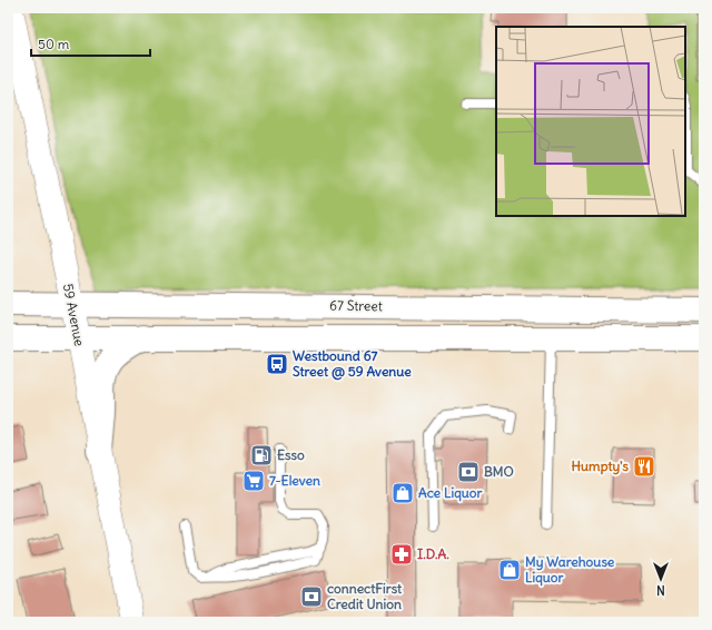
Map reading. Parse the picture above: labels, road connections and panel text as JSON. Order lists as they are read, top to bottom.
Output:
{
  "streets": {
    "main road": ["67 Street"],
    "street": ["59 Avenue"]
  },
  "crossings": [
    ["67 Street", "59 Avenue"]
  ],
  "places": {
    "bus stop": ["Westbound 67 Street @ 59 Avenue"],
    "fuel station": ["Esso"],
    "restaurant": ["Humpty's"],
    "bank": ["BMO", "connectFirst Credit Union"],
    "supermarket": ["7-Eleven"],
    "shop": ["Ace Liquor", "My Warehouse Liquor"],
    "pharmacy": ["I.D.A."]
  },
  "scale_bar": "50 m",
  "north": "bottom"
}
